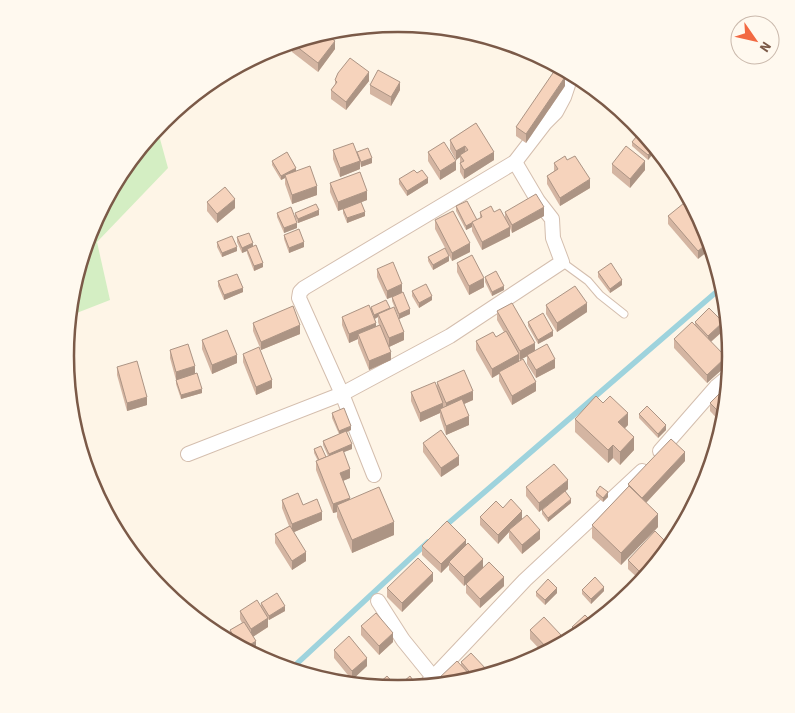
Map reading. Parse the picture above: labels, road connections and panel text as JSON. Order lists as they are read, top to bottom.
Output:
{
  "north": "bottom right"
}
